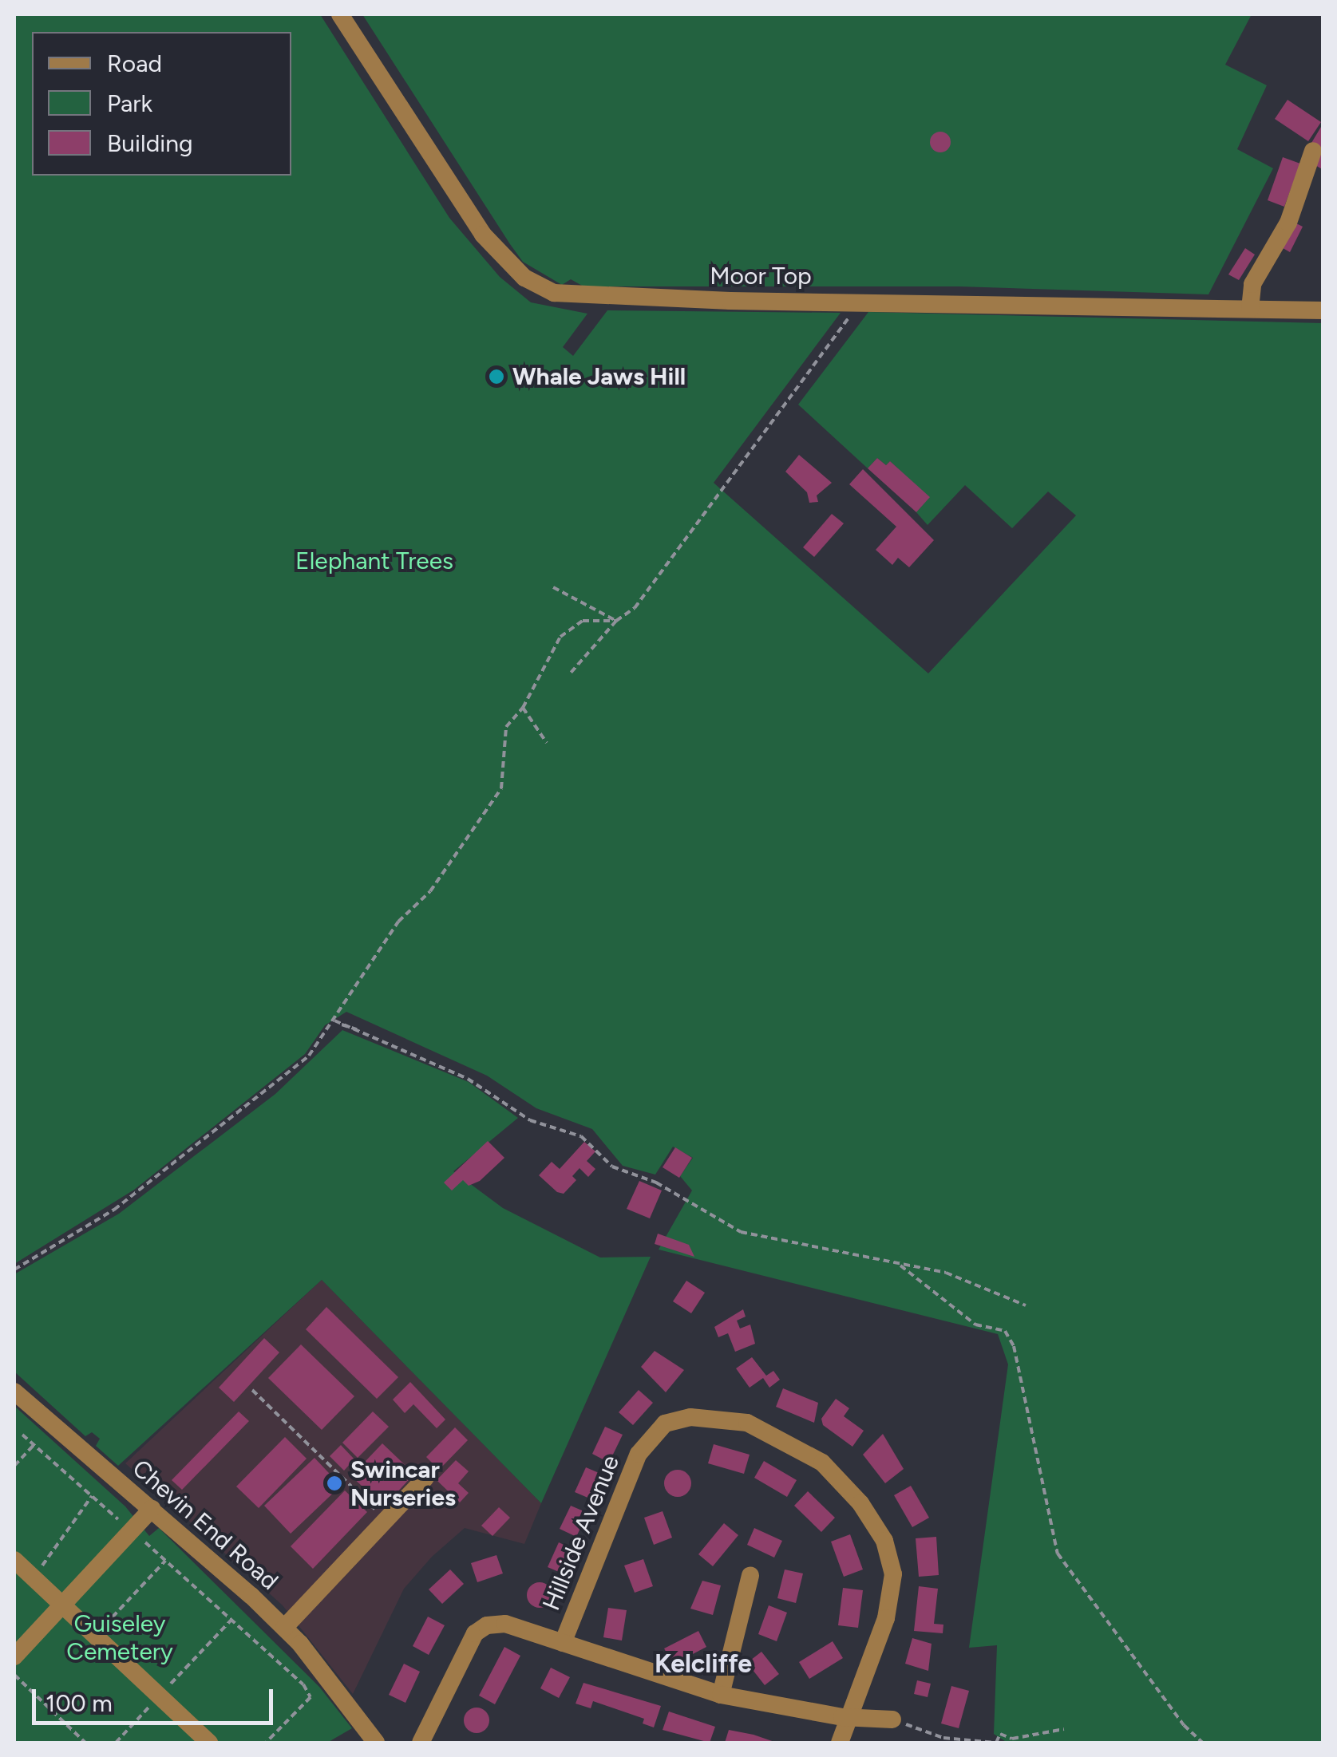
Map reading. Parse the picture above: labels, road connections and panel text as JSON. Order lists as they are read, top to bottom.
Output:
{
  "streets": {
    "street": ["Moor Top", "Chevin End Road", "Hillside Avenue"]
  },
  "districts": ["Kelcliffe"],
  "parks": ["Elephant Trees", "Guiseley Cemetery"],
  "places": ["Whale Jaws Hill", "Swincar Nurseries"],
  "legend": ["Road", "Park", "Building"],
  "scale_bar": "100 m"
}
